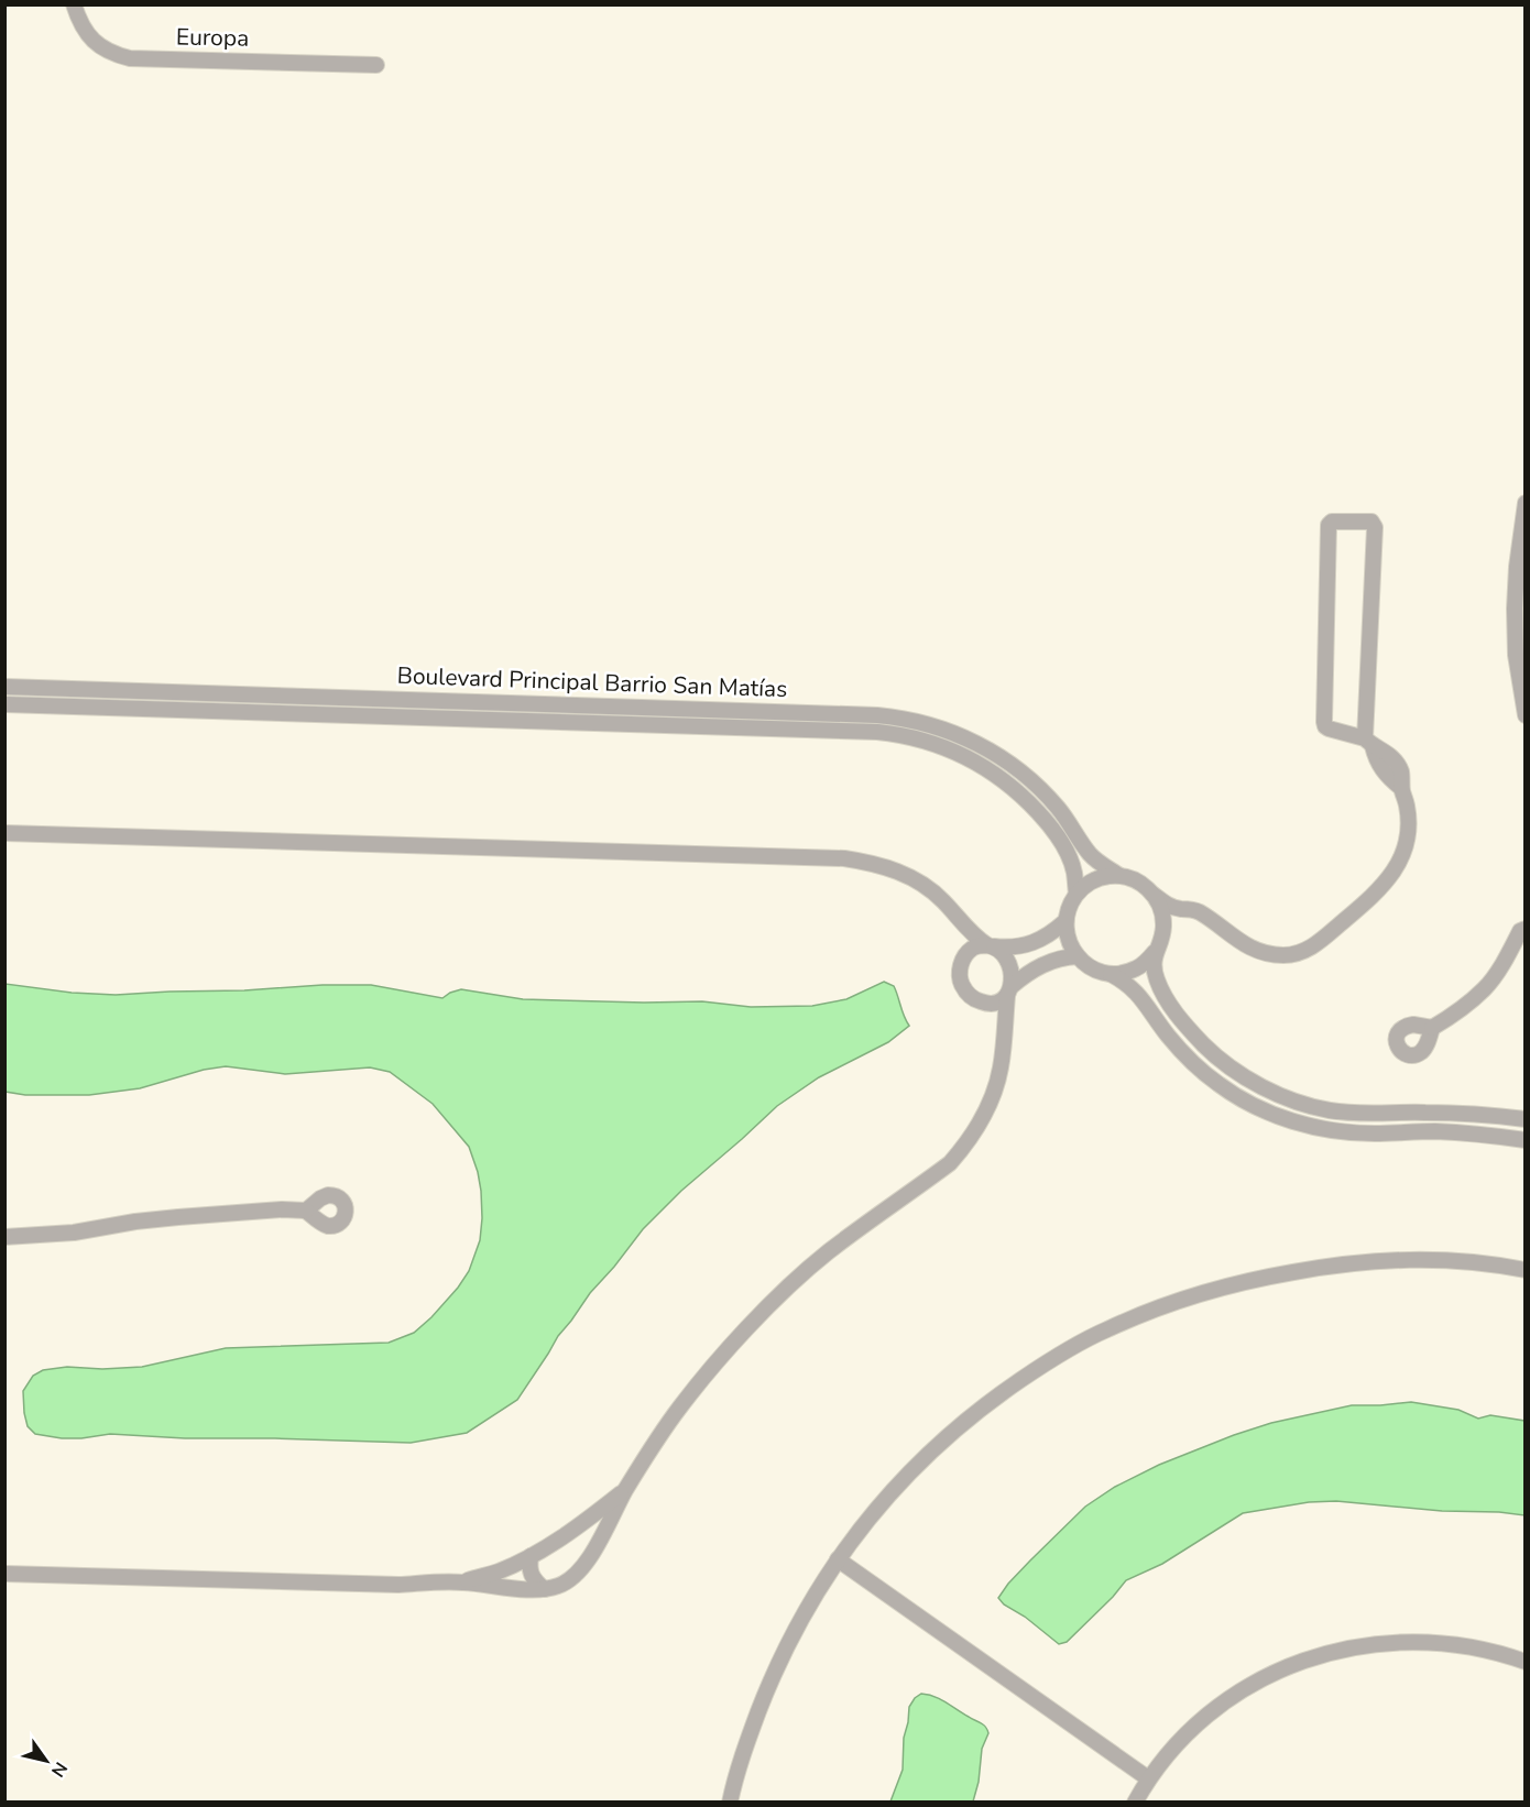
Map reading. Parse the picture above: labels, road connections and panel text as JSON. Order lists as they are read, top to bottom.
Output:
{
  "streets": {
    "street": ["Europa", "Boulevard Principal Barrio San Matías"]
  },
  "north": "bottom right"
}
